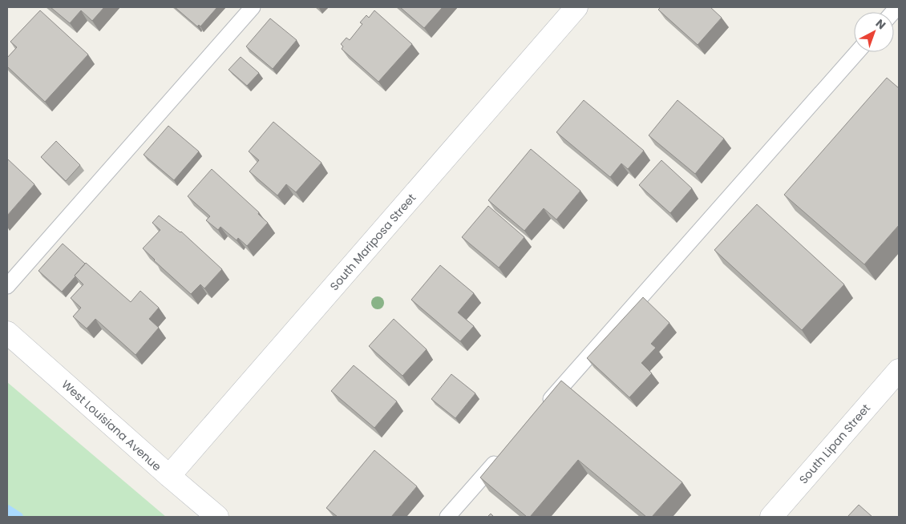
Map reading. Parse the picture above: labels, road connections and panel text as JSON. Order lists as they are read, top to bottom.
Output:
{
  "streets": {
    "street": ["South Mariposa Street", "West Louisiana Avenue", "South Lipan Street"]
  },
  "crossings": [
    ["South Mariposa Street", "West Louisiana Avenue"]
  ],
  "north": "top right"
}
